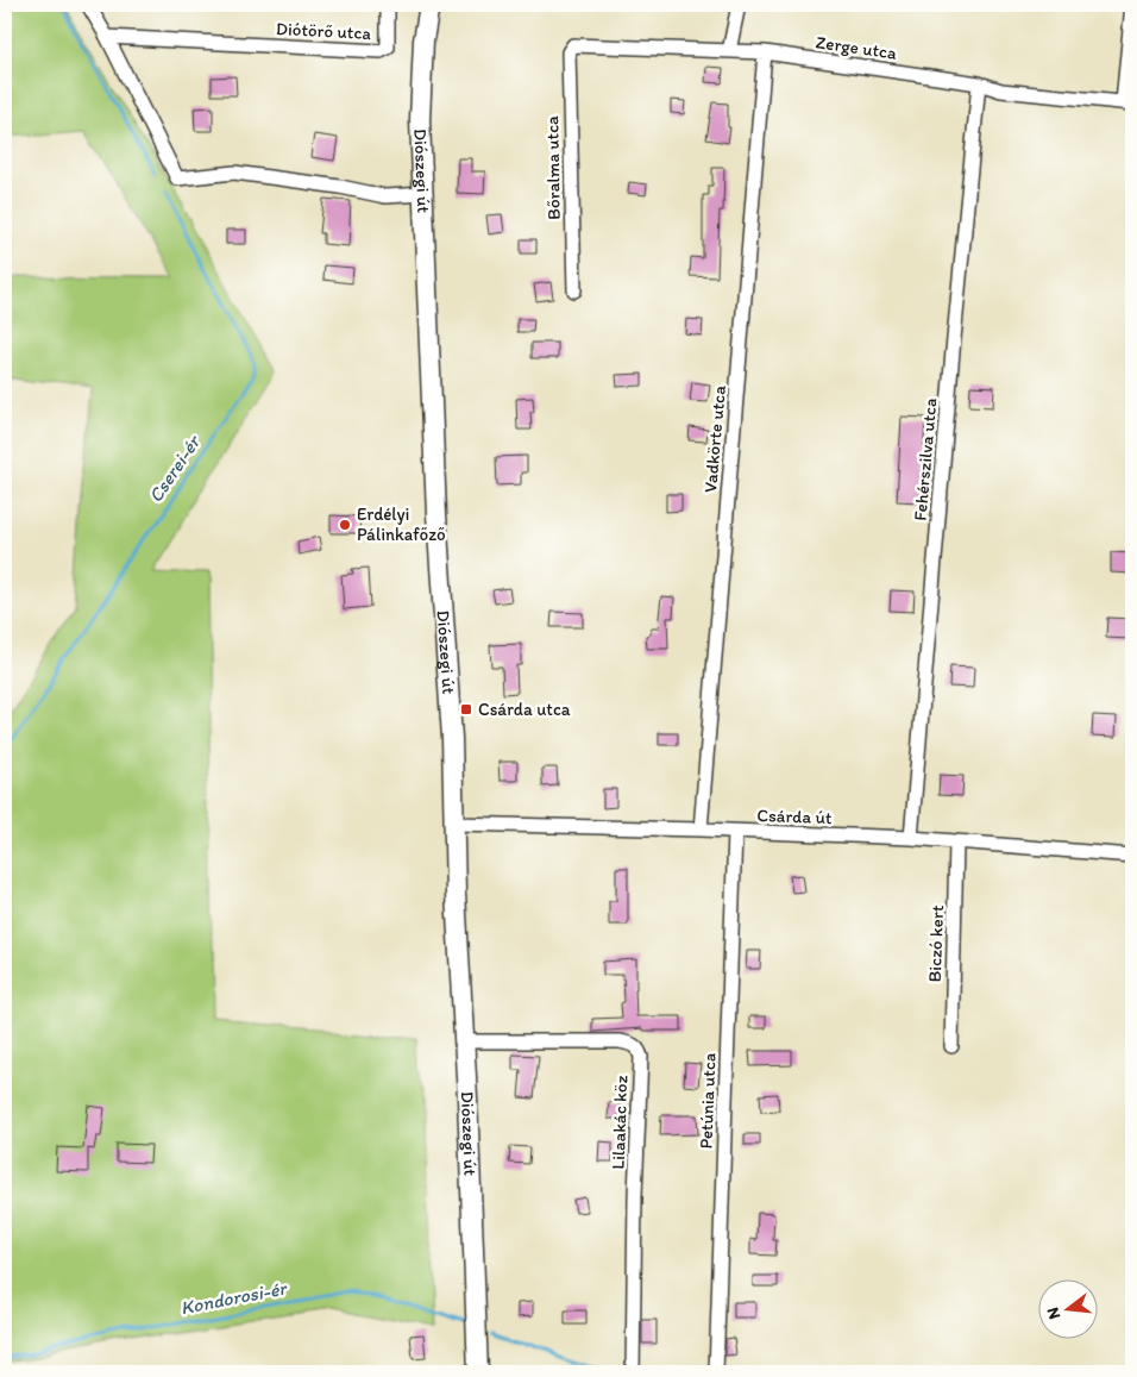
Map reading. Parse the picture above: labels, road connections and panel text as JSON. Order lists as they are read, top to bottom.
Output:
{
  "streets": {
    "main road": ["Diószegi út"],
    "street": [
      "Diótörő utca",
      "Zerge utca",
      "Bőralma utca",
      "Vadkörte utca",
      "Fehérszilva utca",
      "Csárda út",
      "Biczó kert",
      "Petúnia utca",
      "Lilaakác köz"
    ]
  },
  "crossings": [
    ["Zerge utca", "Bőralma utca"],
    ["Zerge utca", "Vadkörte utca"],
    ["Zerge utca", "Fehérszilva utca"],
    ["Diószegi út", "Csárda út"],
    ["Diószegi út", "Lilaakác köz"],
    ["Vadkörte utca", "Csárda út"],
    ["Fehérszilva utca", "Csárda út"],
    ["Csárda út", "Biczó kert"],
    ["Csárda út", "Petúnia utca"]
  ],
  "water": ["Cserei-ér", "Kondorosi-ér"],
  "places": {
    "other": ["Erdélyi Pálinkafőző"],
    "transit": ["Csárda utca"]
  },
  "north": "left"
}
